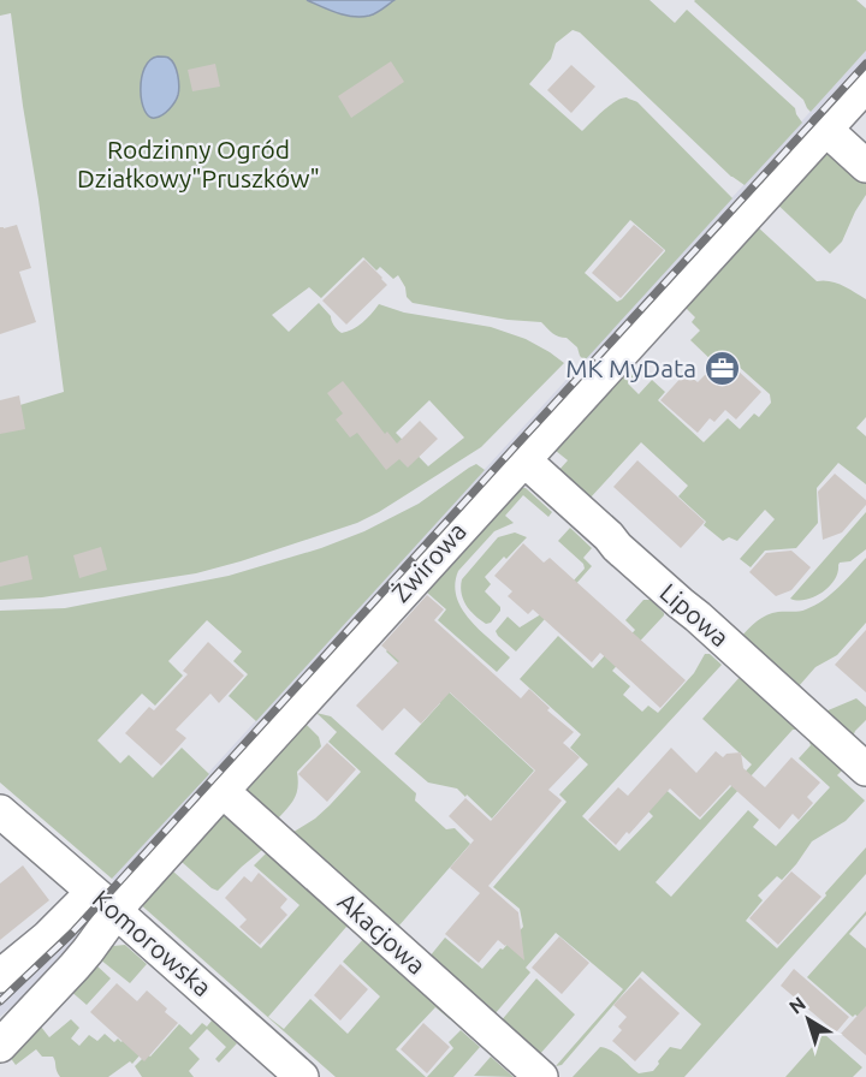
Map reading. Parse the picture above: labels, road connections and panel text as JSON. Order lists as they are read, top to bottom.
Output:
{
  "streets": {
    "street": [
      "Żwirowa",
      "Lipowa",
      "Akacjowa",
      "Komorowska"
    ]
  },
  "crossings": [
    ["Żwirowa", "Lipowa"],
    ["Żwirowa", "Akacjowa"],
    ["Żwirowa", "Komorowska"]
  ],
  "parks": ["Rodzinny Ogród Działkowy\"Pruszków\""],
  "places": {
    "office": ["MK MyData"]
  },
  "north": "top left"
}
